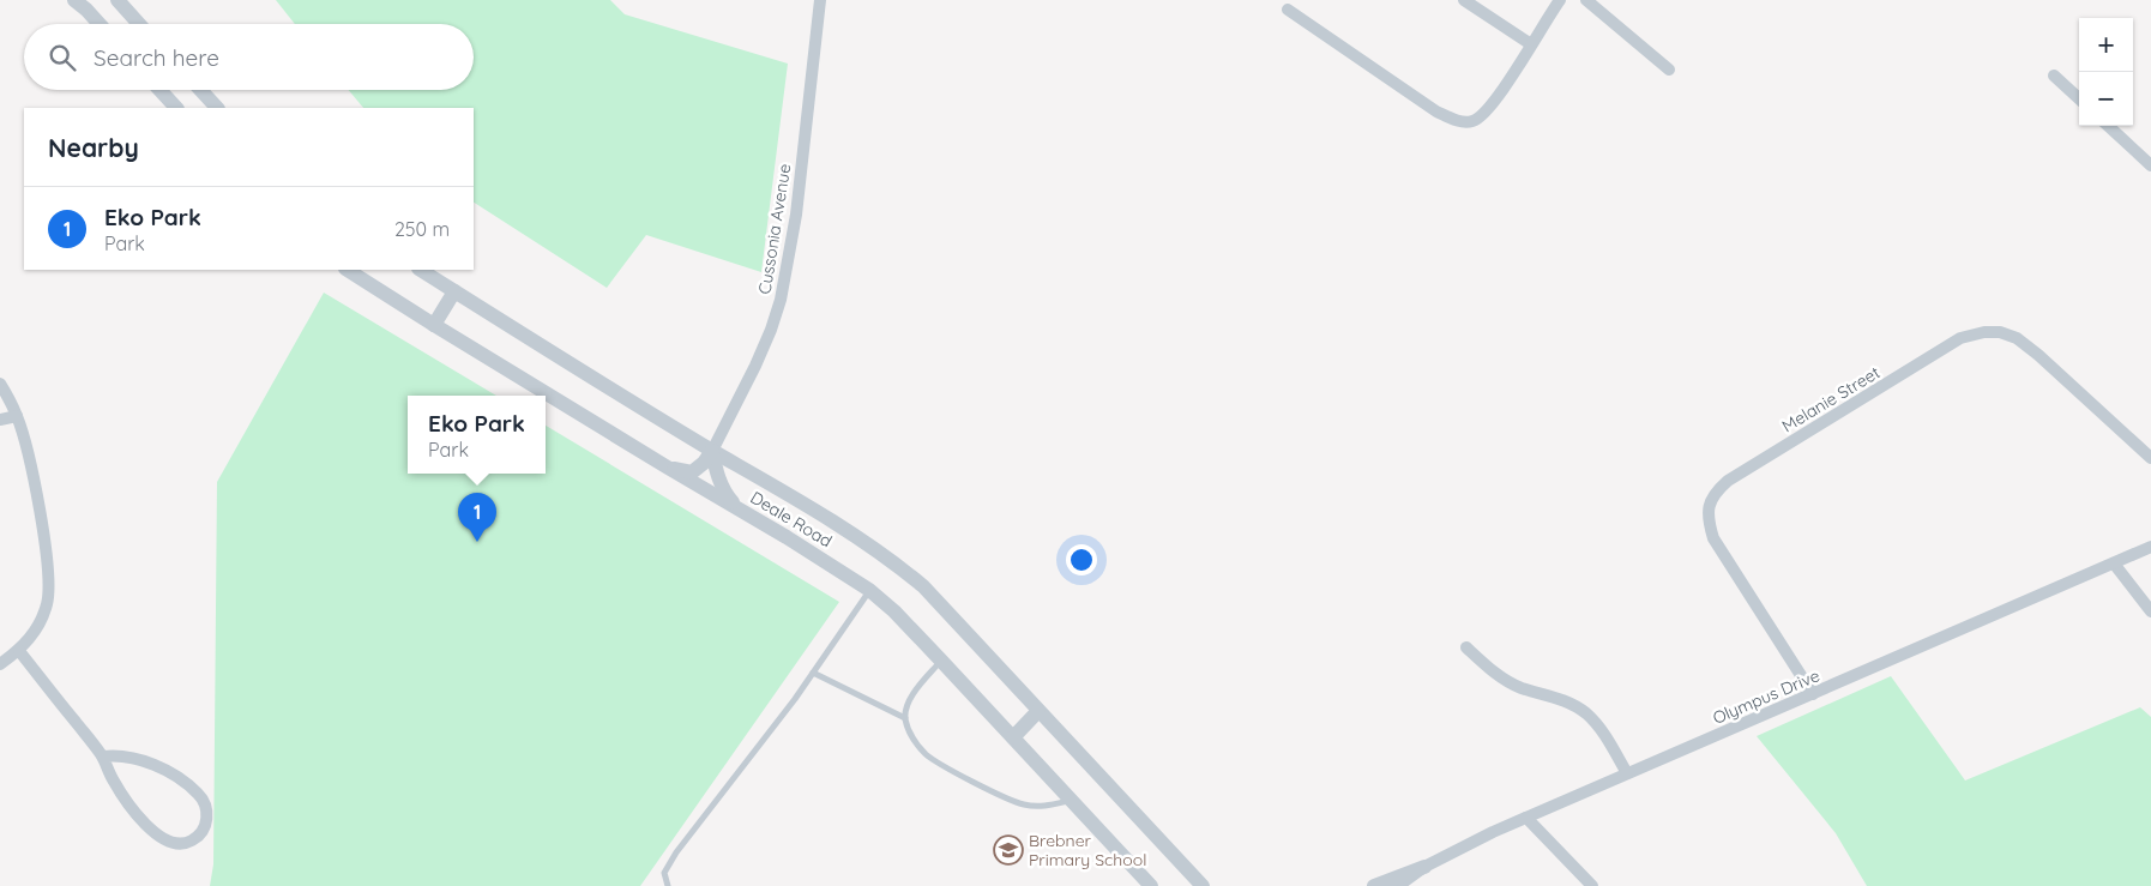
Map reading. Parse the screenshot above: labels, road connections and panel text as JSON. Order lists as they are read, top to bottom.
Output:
{
  "streets": {
    "street": [
      "Cussonia Avenue",
      "Melanie Street",
      "Deale Road",
      "Olympus Drive"
    ]
  },
  "crossings": [
    ["Cussonia Avenue", "Deale Road"],
    ["Melanie Street", "Olympus Drive"]
  ],
  "places": {
    "school or university": ["Brebner Primary School"]
  },
  "page": {
    "map_buttons": ["+", "−"],
    "search": "Search here",
    "heading": "Nearby",
    "list": [
      {
        "mark": "1",
        "name": "Eko Park",
        "note": "Park",
        "value": "250 m"
      }
    ],
    "popup": ["Eko Park", "Park"],
    "pins": "1"
  }
}
